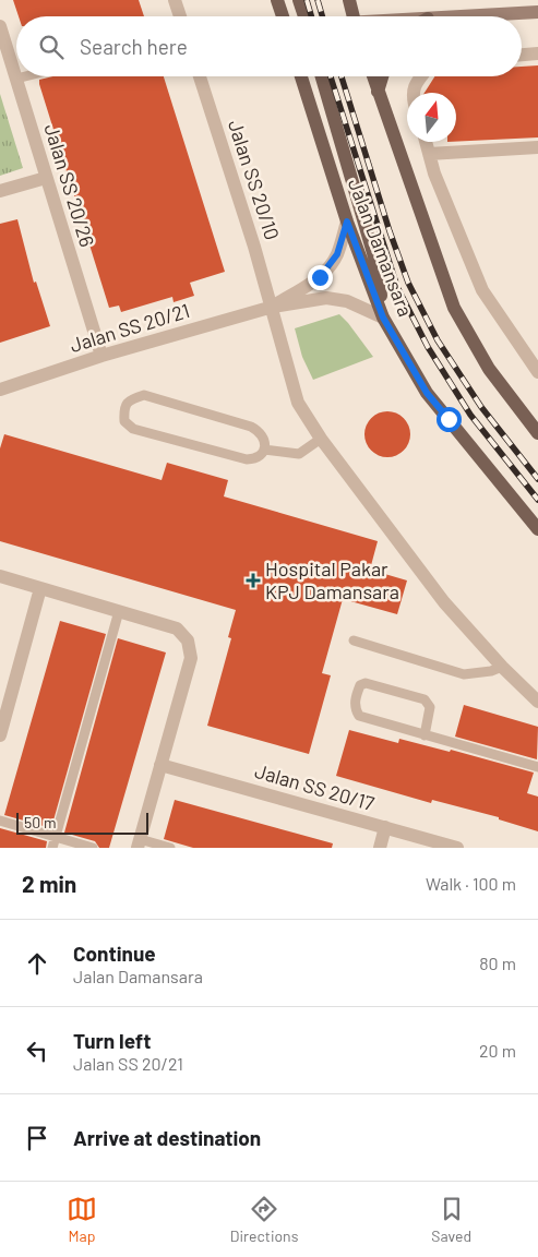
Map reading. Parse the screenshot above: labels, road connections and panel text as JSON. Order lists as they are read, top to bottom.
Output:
{
  "streets": {
    "main road": ["Jalan Damansara"],
    "street": [
      "Jalan SS 20/10",
      "Jalan SS 20/26",
      "Jalan SS 20/21",
      "Jalan SS 20/17"
    ]
  },
  "crossings": [
    ["Jalan SS 20/10", "Jalan SS 20/21"],
    ["Jalan SS 20/26", "Jalan SS 20/21"],
    ["Jalan Damansara", "Jalan SS 20/21"]
  ],
  "places": {
    "health": ["Hospital Pakar KPJ Damansara"]
  },
  "scale_bar": "50 m",
  "north": "top",
  "page": {
    "search": "Search here",
    "scale": "50 m",
    "heading": ["2 min", "Walk · 100 m"],
    "list": [
      ["Continue", "Jalan Damansara", "80 m"],
      ["Turn left", "Jalan SS 20/21", "20 m"],
      "Arrive at destination"
    ],
    "nav": ["Map", "Directions", "Saved"]
  }
}
